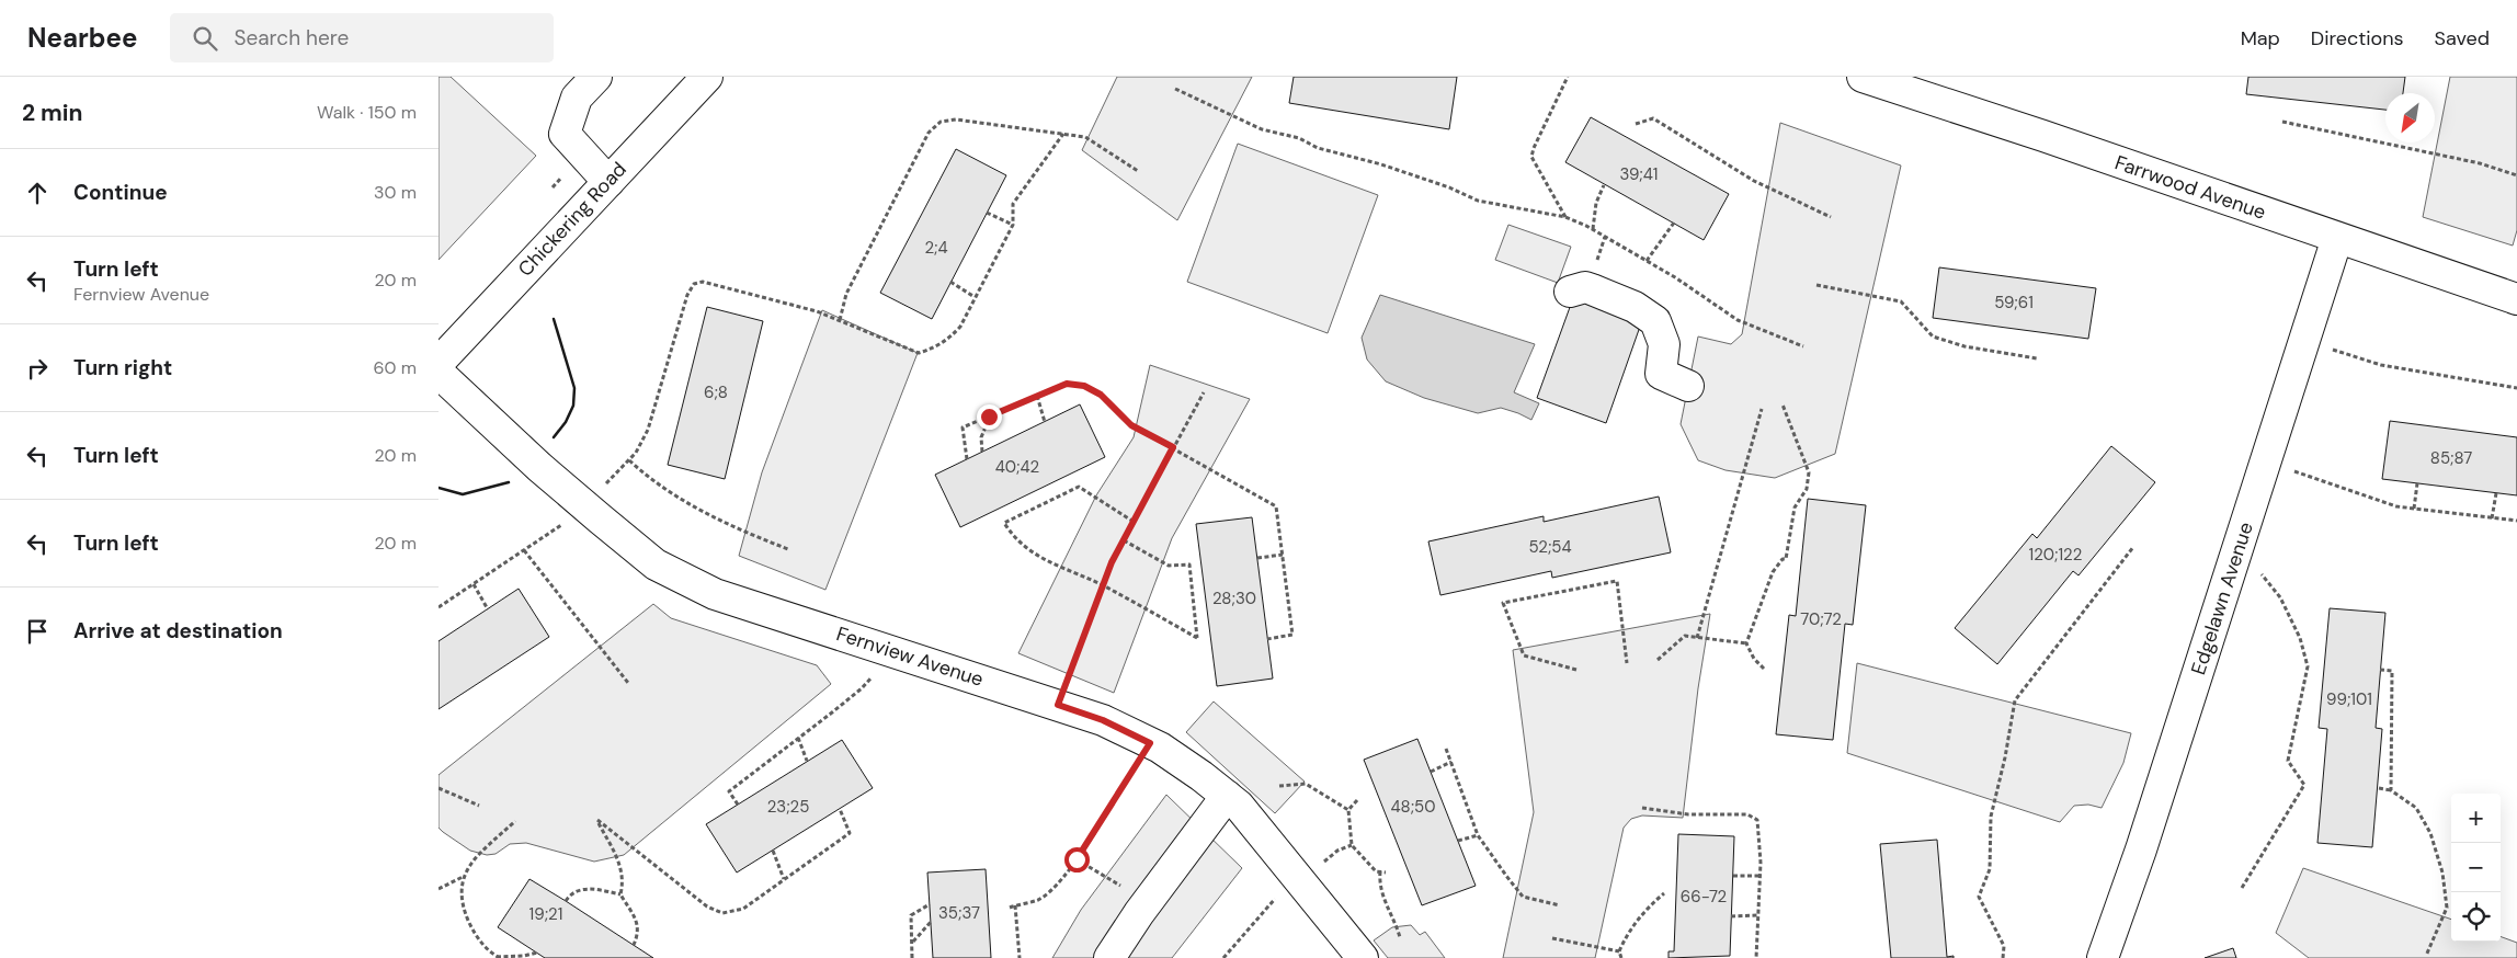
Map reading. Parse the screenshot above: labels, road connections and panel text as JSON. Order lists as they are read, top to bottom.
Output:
{
  "streets": {
    "street": [
      "Farrwood Avenue",
      "Chickering Road",
      "Edgelawn Avenue",
      "Fernview Avenue"
    ]
  },
  "crossings": [
    ["Farrwood Avenue", "Edgelawn Avenue"]
  ],
  "house_numbers": [
    "39;41",
    "2;4",
    "59;61",
    "6;8",
    "85;87",
    "40;42",
    "52;54",
    "120;122",
    "28;30",
    "70;72",
    "99;101",
    "23;25",
    "48;50",
    "66-72",
    "35;37",
    "19;21"
  ],
  "north": "bottom left",
  "page": {
    "header": "Nearbee",
    "search": "Search here",
    "nav": ["Map", "Directions", "Saved"],
    "heading": ["2 min", "Walk · 150 m"],
    "list": [
      ["Continue", "30 m"],
      ["Turn left", "Fernview Avenue", "20 m"],
      ["Turn right", "60 m"],
      ["Turn left", "20 m"],
      ["Turn left", "20 m"],
      "Arrive at destination"
    ],
    "map_buttons": ["+", "−"]
  }
}
